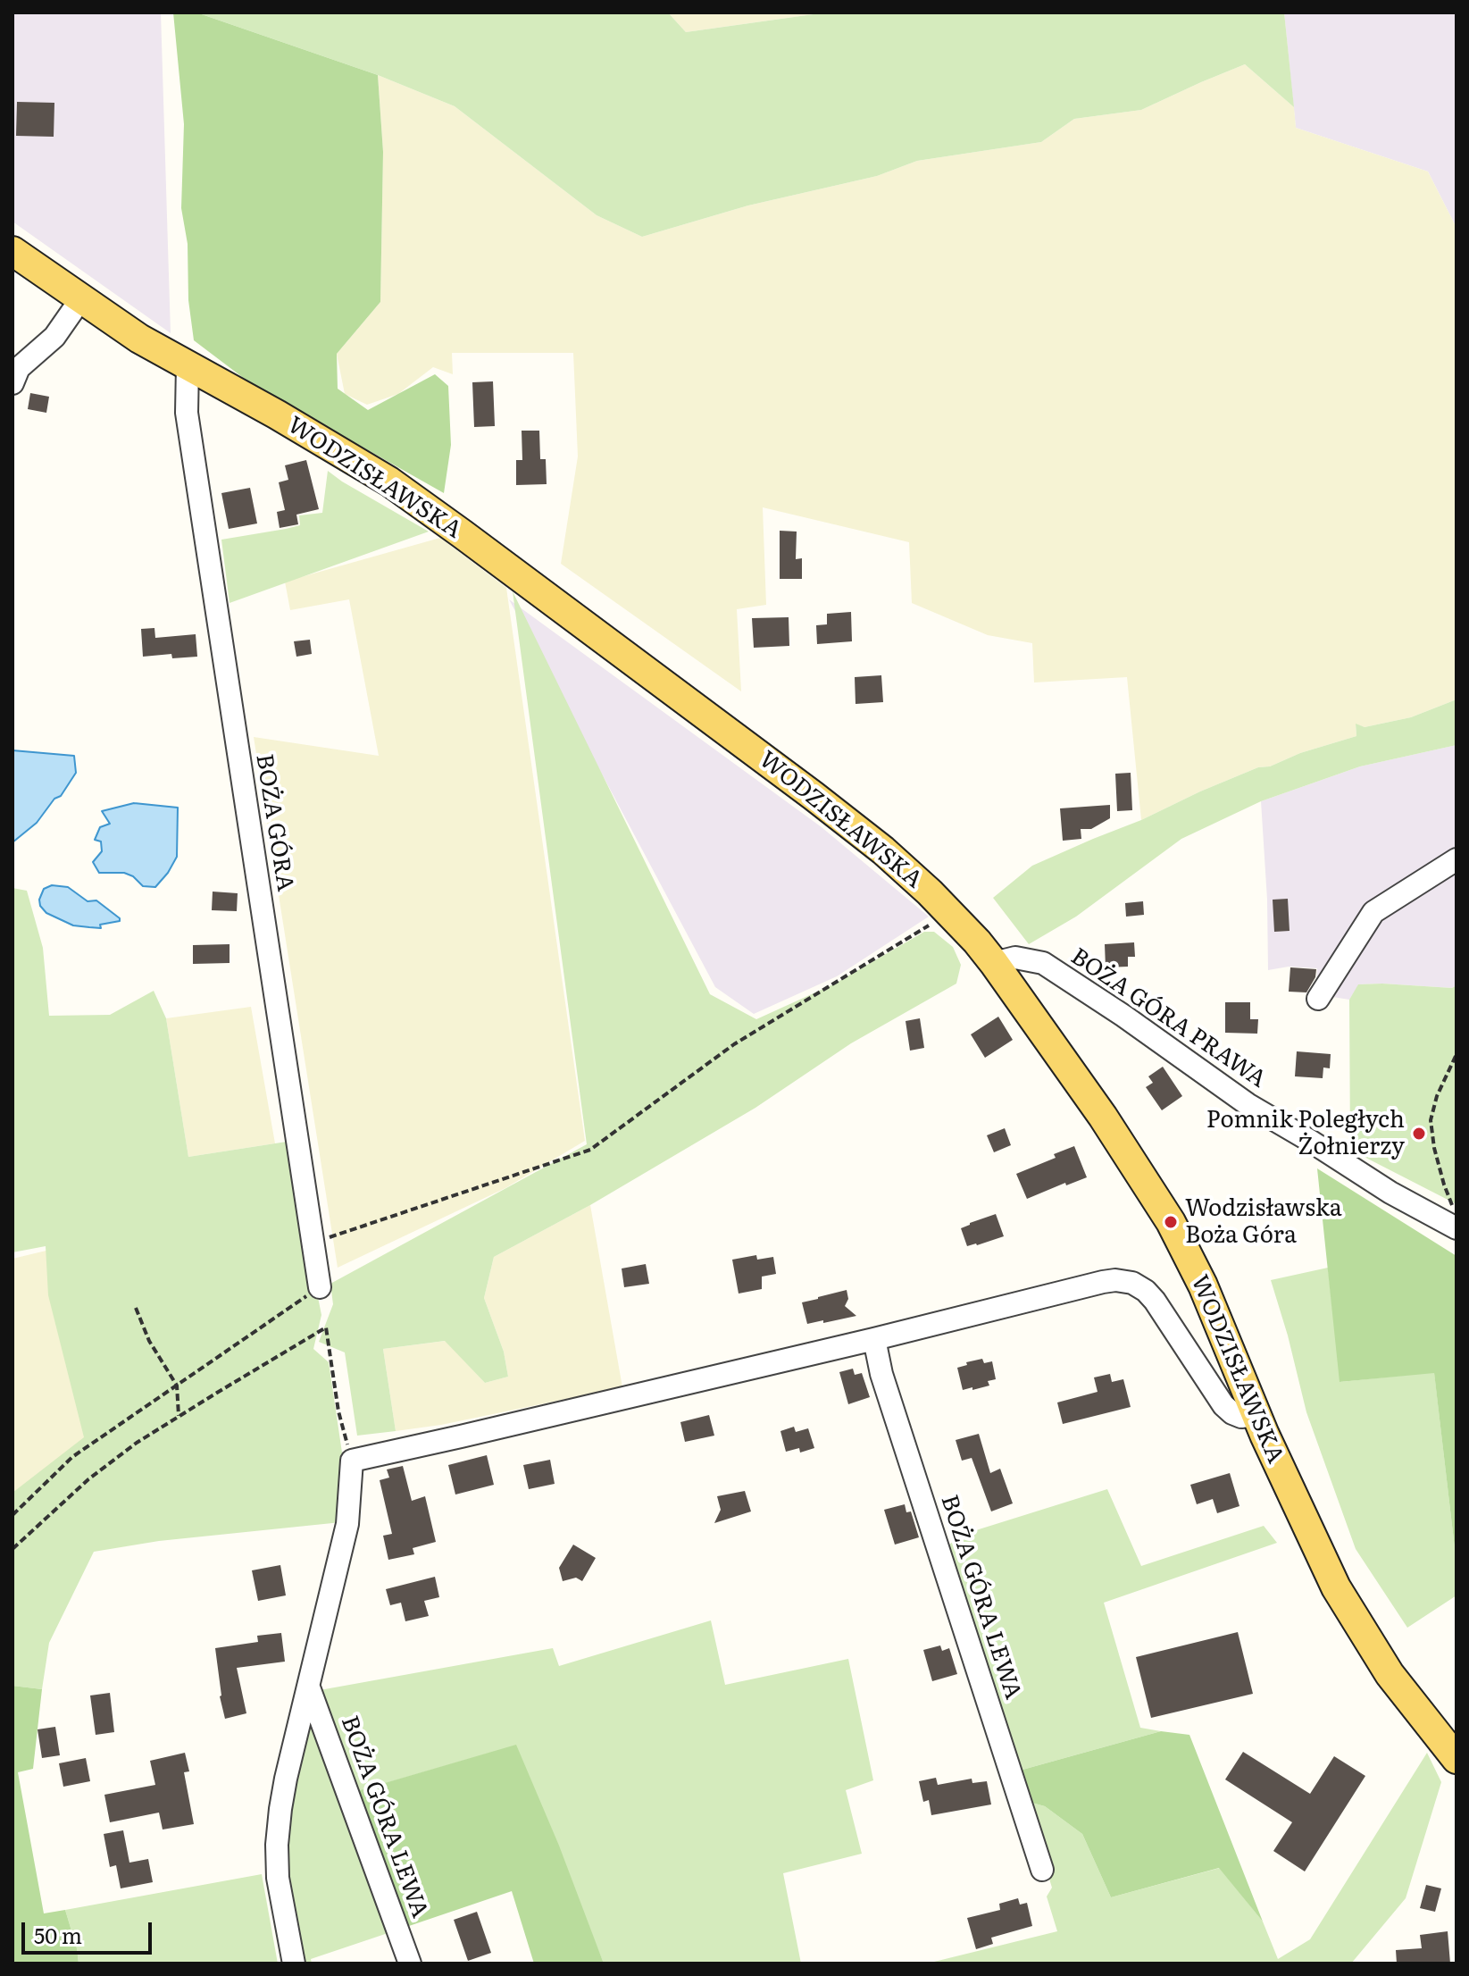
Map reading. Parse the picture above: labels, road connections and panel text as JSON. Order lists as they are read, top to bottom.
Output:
{
  "streets": {
    "main road": ["WODZISŁAWSKA"],
    "street": ["BOŻA GÓRA", "BOŻA GÓRA PRAWA", "BOŻA GÓRA LEWA"]
  },
  "crossings": [
    ["WODZISŁAWSKA", "BOŻA GÓRA"],
    ["WODZISŁAWSKA", "BOŻA GÓRA PRAWA"]
  ],
  "places": ["Pomnik Poległych Żołnierzy", "Wodzisławska Boża Góra"],
  "scale_bar": "50 m"
}
